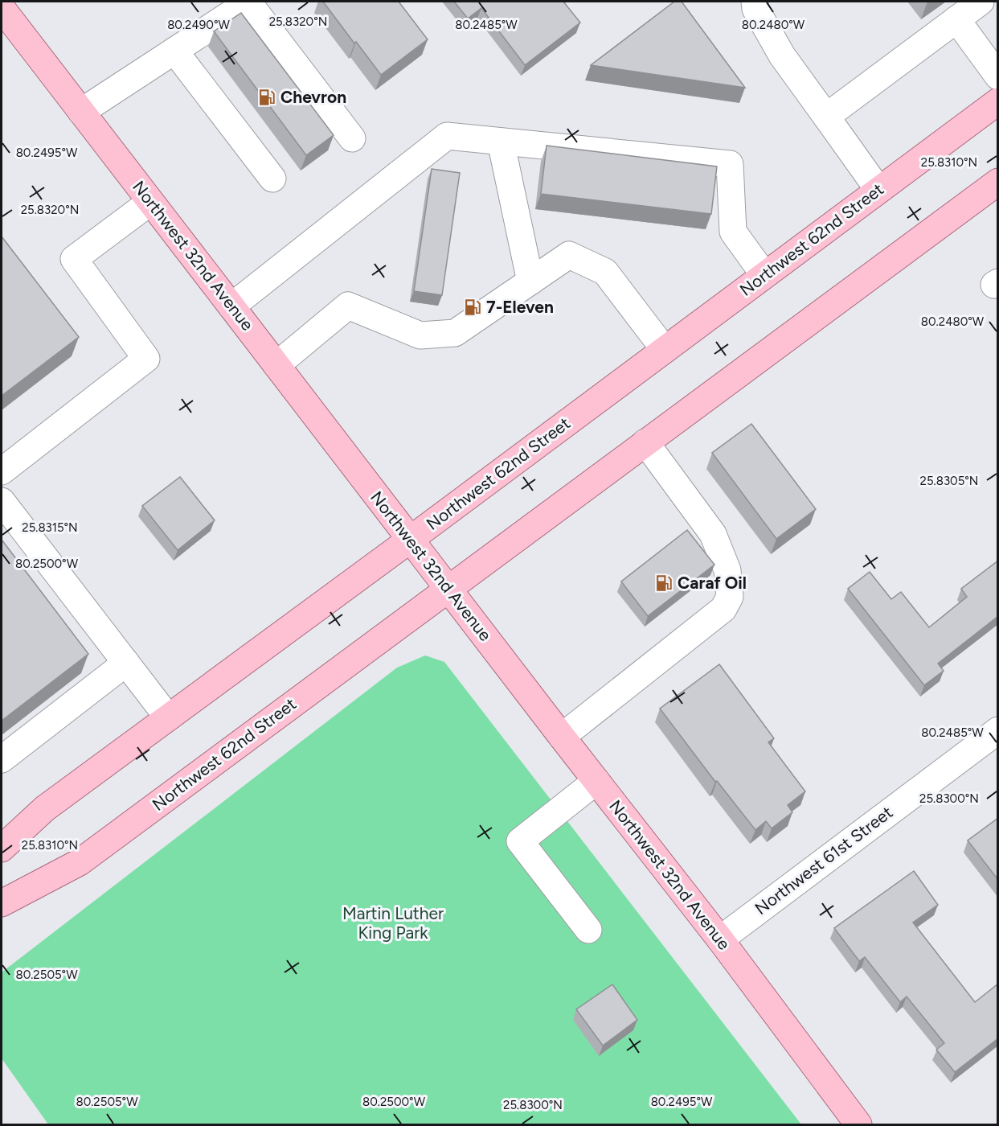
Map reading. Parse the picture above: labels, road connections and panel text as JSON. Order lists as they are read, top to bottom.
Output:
{
  "streets": {
    "main road": ["Northwest 62nd Street", "Northwest 32nd Avenue"],
    "street": ["Northwest 61st Street"]
  },
  "crossings": [
    ["Northwest 62nd Street", "Northwest 32nd Avenue"],
    ["Northwest 32nd Avenue", "Northwest 61st Street"]
  ],
  "parks": ["Martin Luther King Park"],
  "places": {
    "fuel station": ["Chevron", "7-Eleven", "Caraf Oil"]
  },
  "coordinates": [
    "25.8320°N",
    "80.2490°W",
    "80.2485°W",
    "80.2480°W",
    "80.2495°W",
    "25.8310°N",
    "25.8305°N",
    "25.8315°N",
    "80.2500°W",
    "25.8300°N",
    "80.2505°W"
  ]
}
